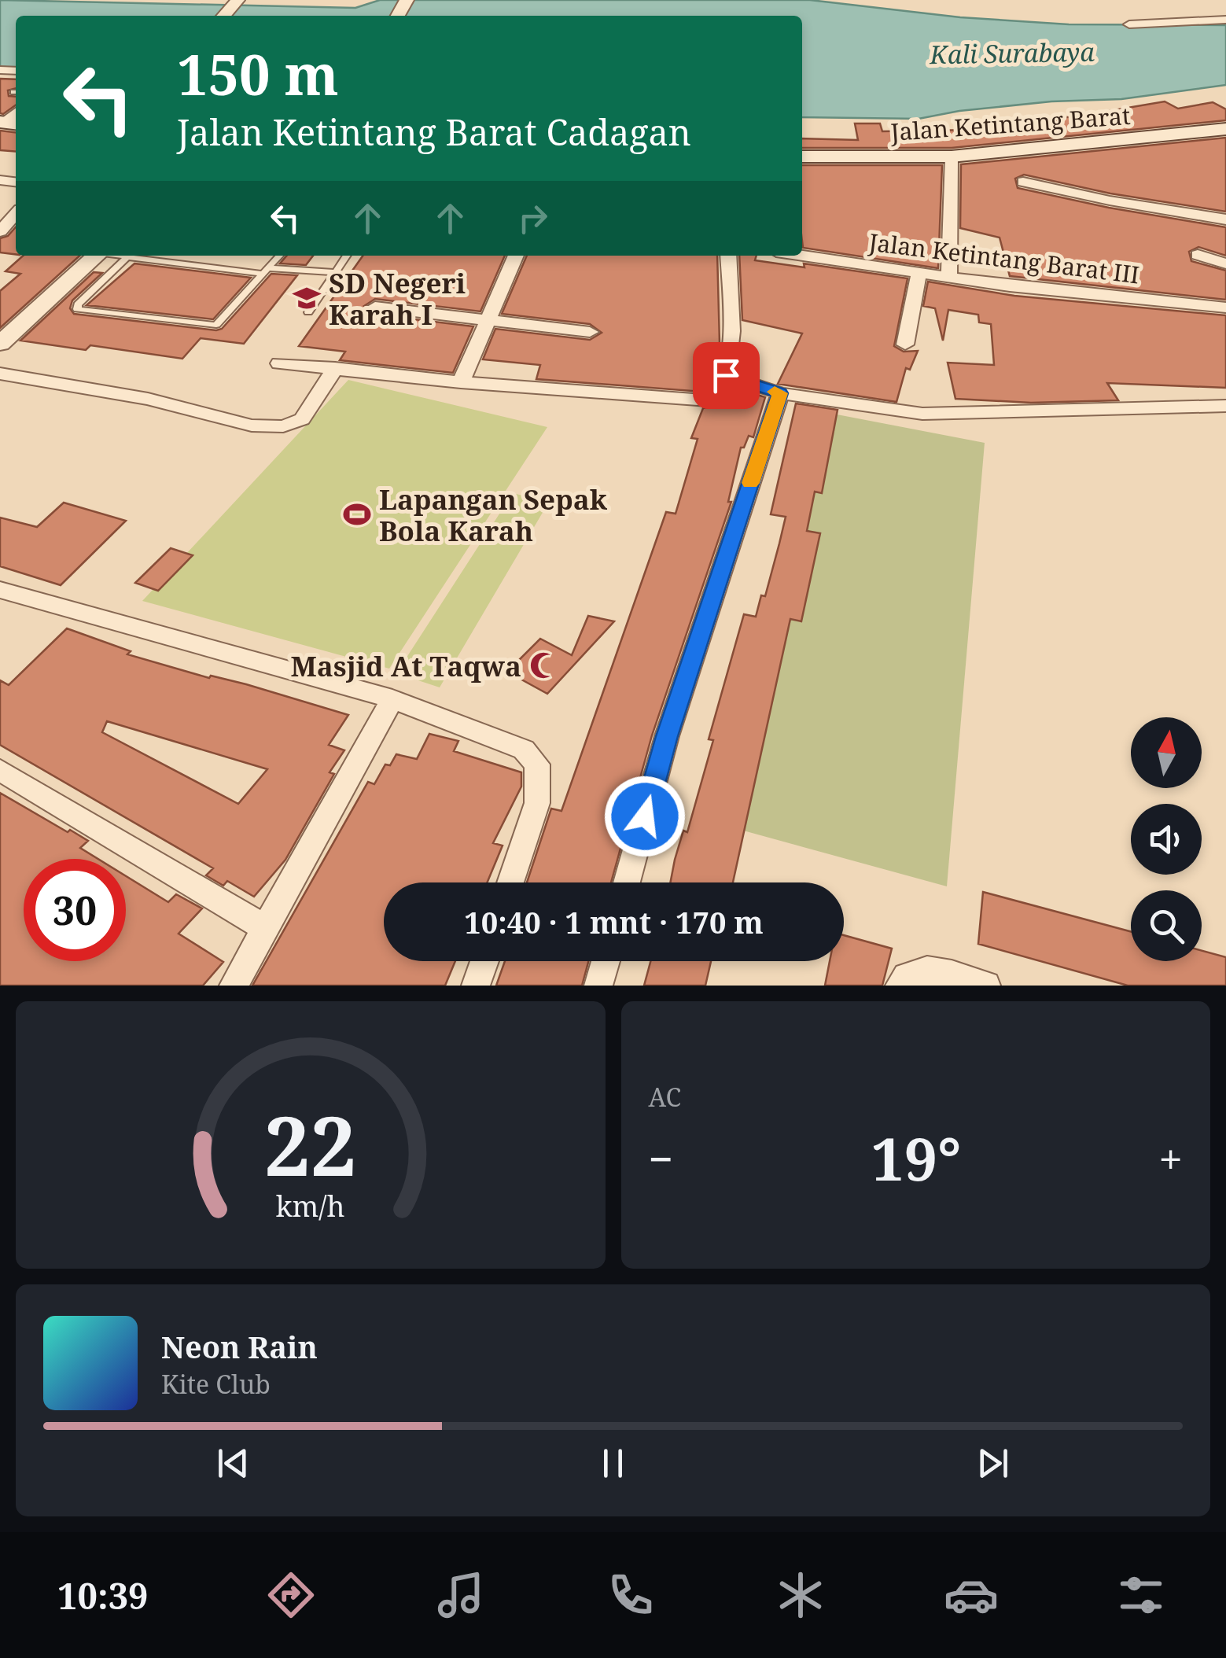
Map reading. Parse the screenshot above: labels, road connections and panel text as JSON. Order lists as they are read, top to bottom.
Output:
{
  "streets": {
    "main road": ["Jalan Ketintang Barat"],
    "street": ["Jalan Ketintang Barat III"]
  },
  "water": ["Kali Surabaya"],
  "places": {
    "school or university": ["SD Negeri Karah I"],
    "sports": ["Lapangan Sepak Bola Karah"],
    "mosque": ["Masjid At Taqwa"]
  },
  "north": "top",
  "page": {
    "turn": ["150 m", "Jalan Ketintang Barat Cadagan"],
    "limit": "30",
    "trip": "10:40 · 1 mnt · 170 m",
    "tile": "AC",
    "heat": ["−", "19°", "+"],
    "song": ["Neon Rain", "Kite Club"],
    "tabs": "10:39",
    "gauge": ["22", "km/h"]
  }
}
